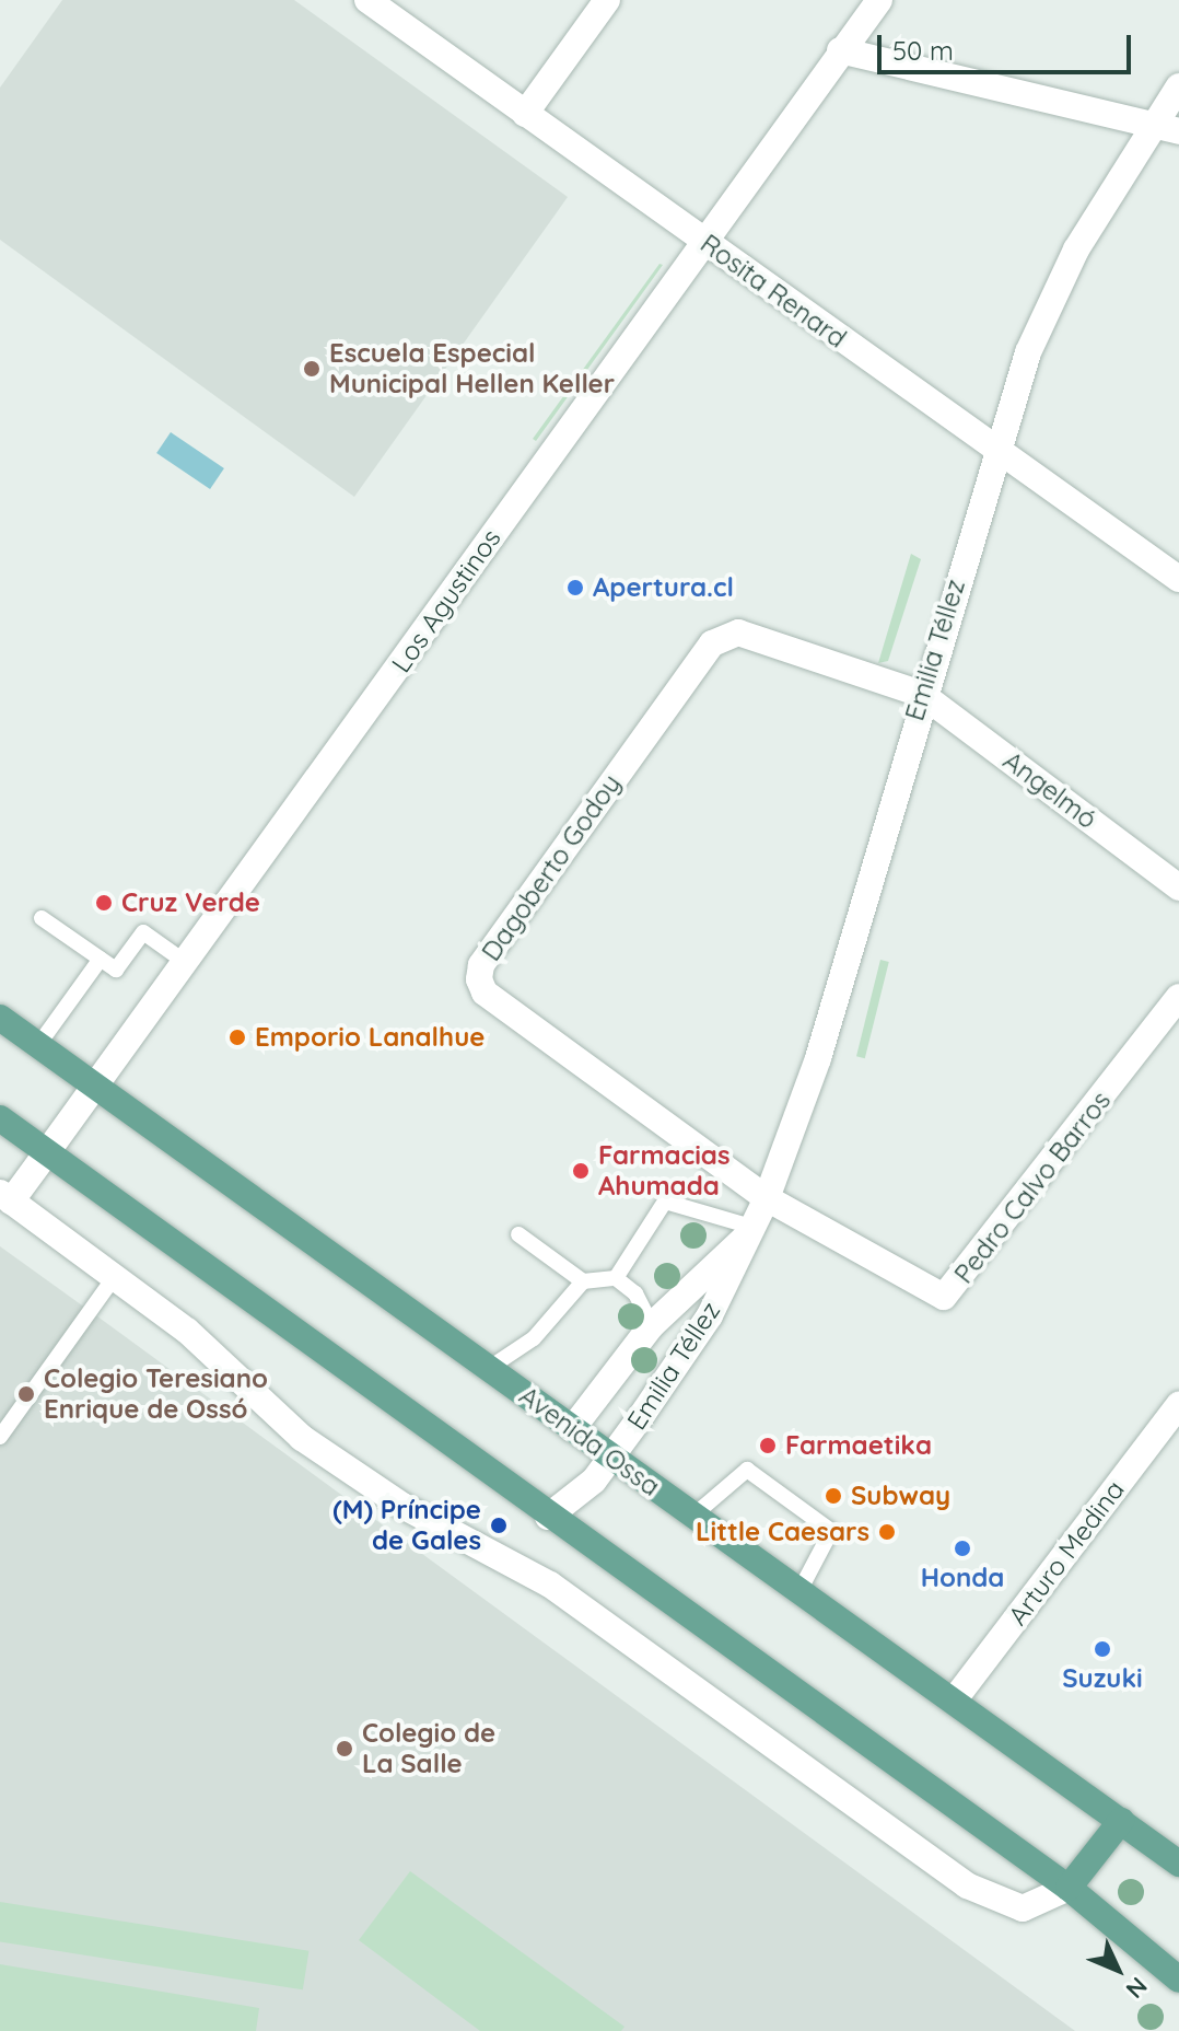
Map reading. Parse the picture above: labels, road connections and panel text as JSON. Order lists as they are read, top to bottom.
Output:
{
  "streets": {
    "main road": ["Avenida Ossa"],
    "street": [
      "Rosita Renard",
      "Los Agustinos",
      "Emilia Téllez",
      "Angelmó",
      "Dagoberto Godoy",
      "Pedro Calvo Barros",
      "Arturo Medina"
    ]
  },
  "crossings": [
    ["Rosita Renard", "Los Agustinos"],
    ["Rosita Renard", "Emilia Téllez"],
    ["Los Agustinos", "Avenida Ossa"],
    ["Emilia Téllez", "Angelmó"],
    ["Emilia Téllez", "Dagoberto Godoy"],
    ["Emilia Téllez", "Pedro Calvo Barros"],
    ["Emilia Téllez", "Avenida Ossa"],
    ["Angelmó", "Dagoberto Godoy"],
    ["Dagoberto Godoy", "Pedro Calvo Barros"],
    ["Avenida Ossa", "Arturo Medina"]
  ],
  "places": [
    "Escuela Especial Municipal Hellen Keller",
    "Apertura.cl",
    "Cruz Verde",
    "Emporio Lanalhue",
    "Farmacias Ahumada",
    "Colegio Teresiano Enrique de Ossó",
    "Farmaetika",
    "Subway",
    "(M) Príncipe de Gales",
    "Little Caesars",
    "Honda",
    "Suzuki",
    "Colegio de La Salle"
  ],
  "scale_bar": "50 m",
  "north": "bottom right"
}
